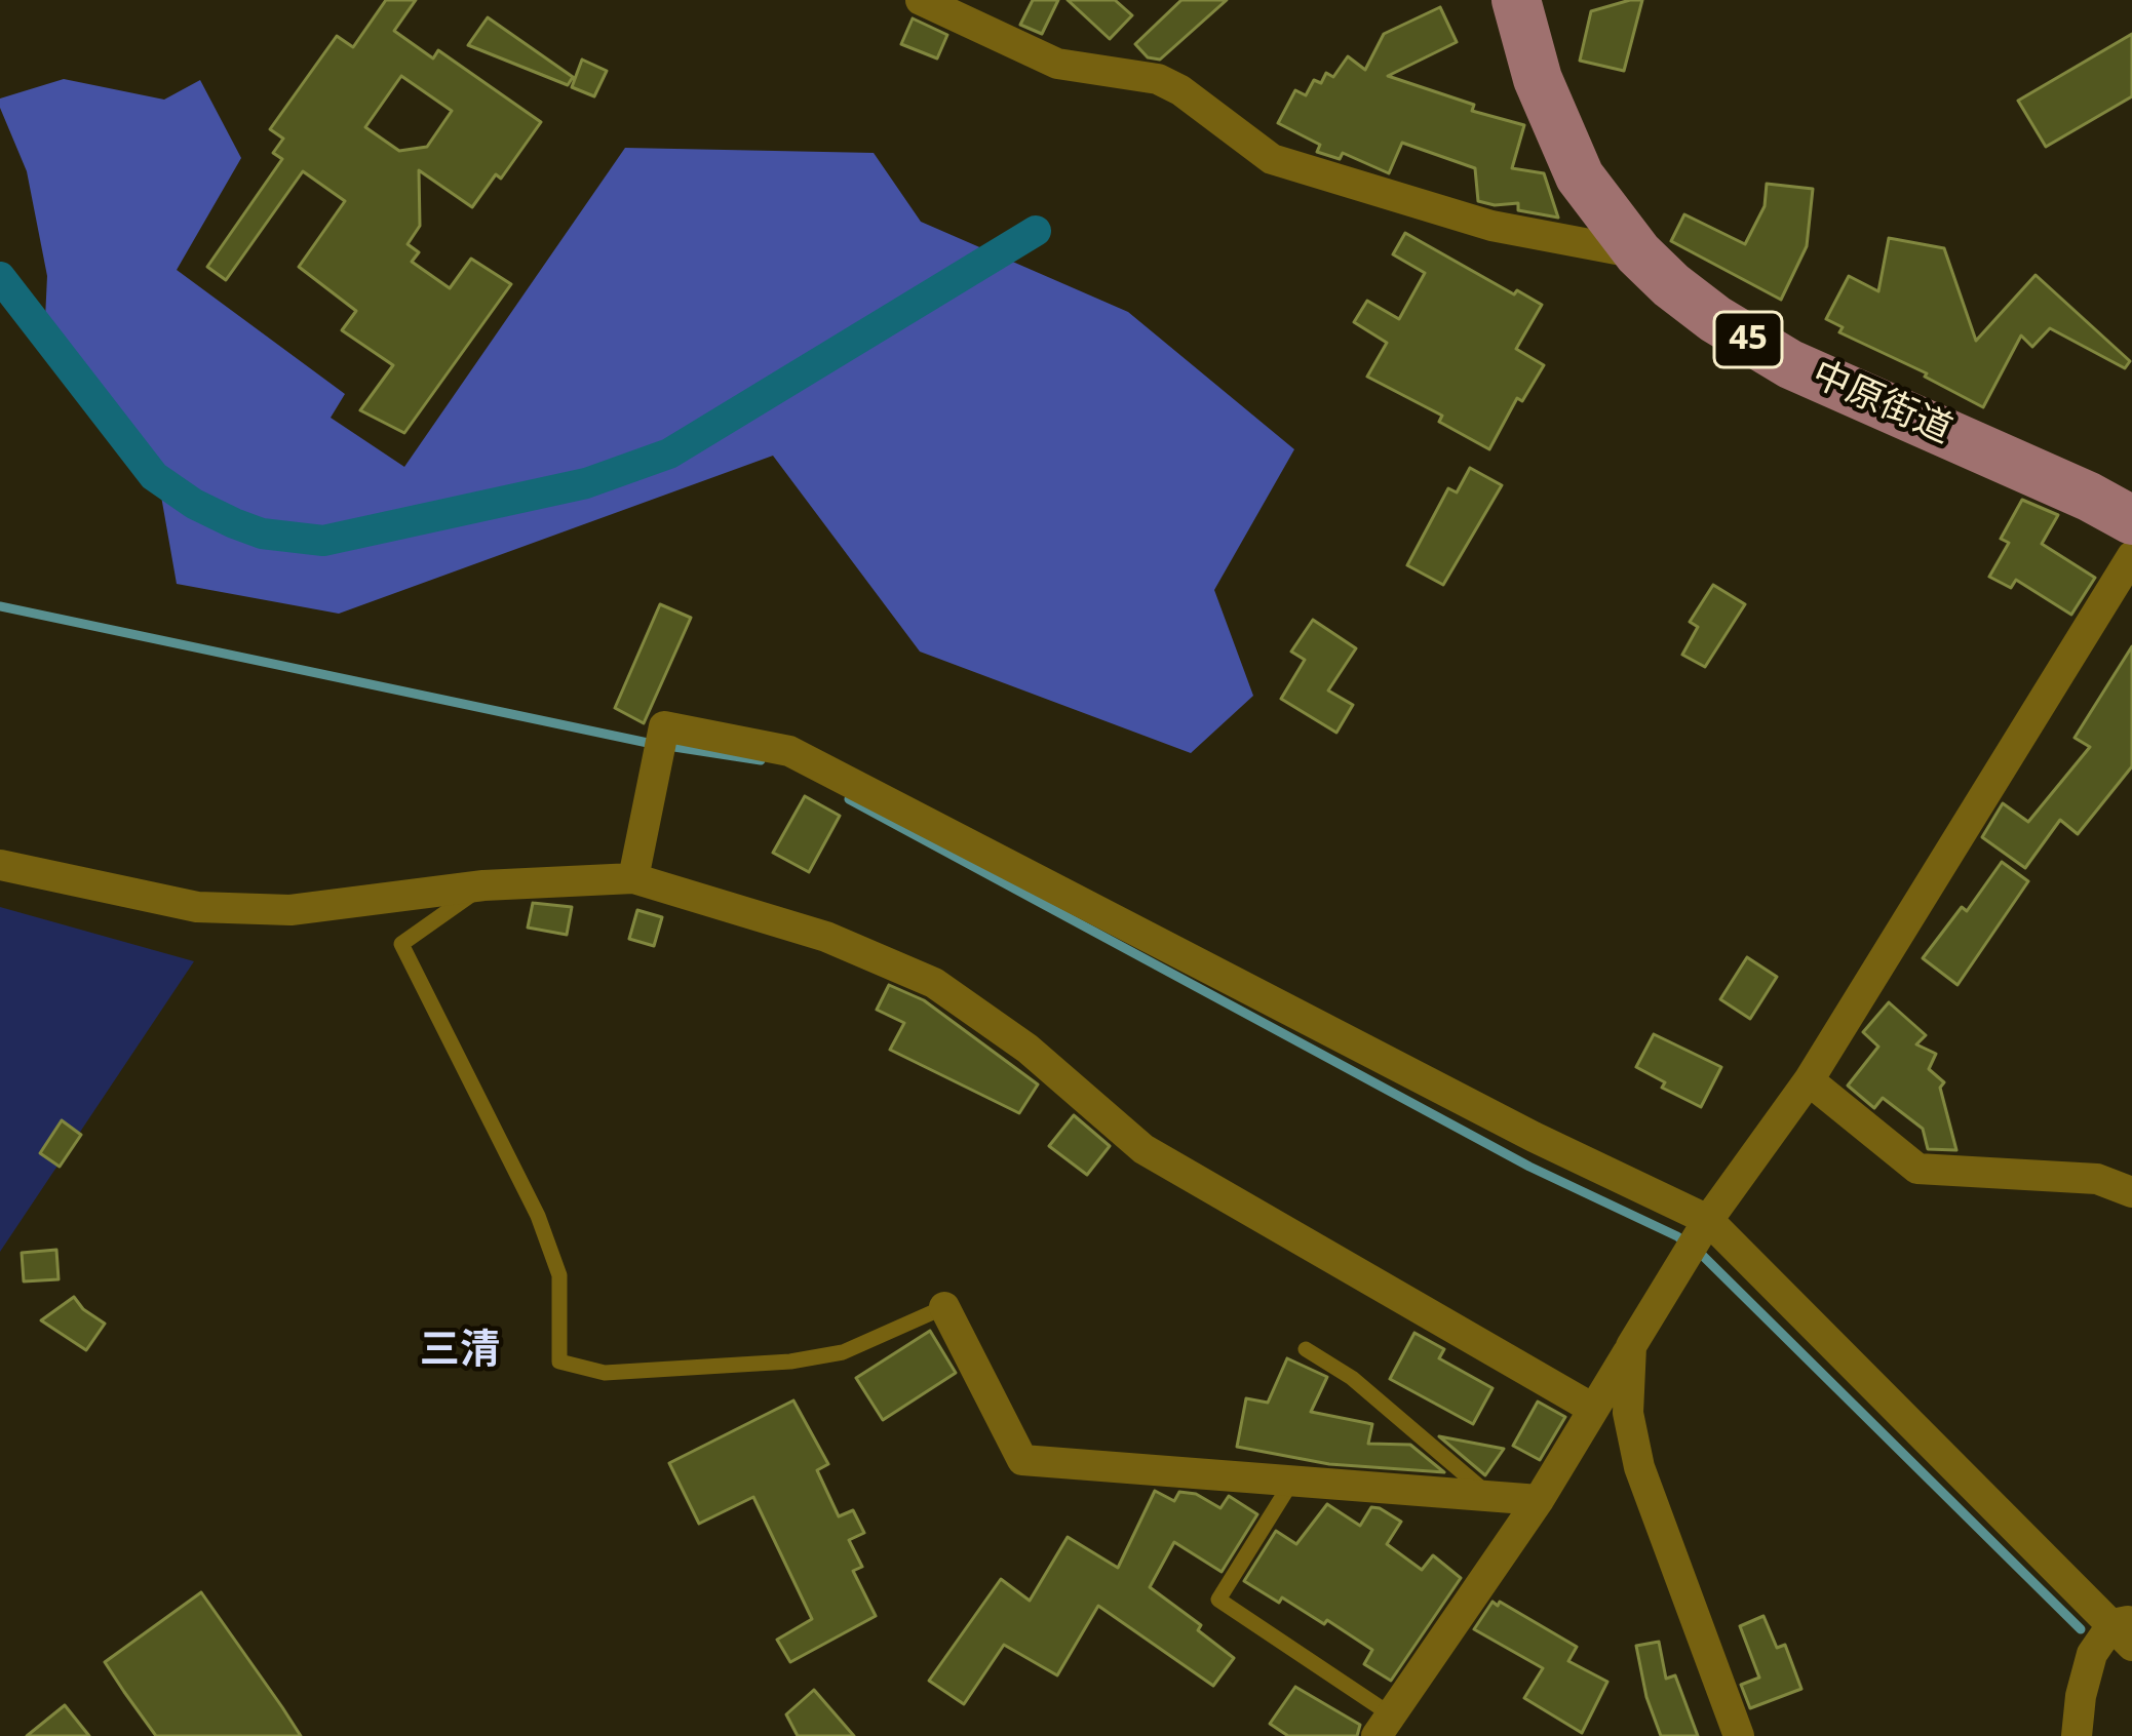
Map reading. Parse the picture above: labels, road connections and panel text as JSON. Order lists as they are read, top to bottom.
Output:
{
  "streets": {
    "main road": ["45", "中原街道"]
  },
  "districts": ["三清"]
}
